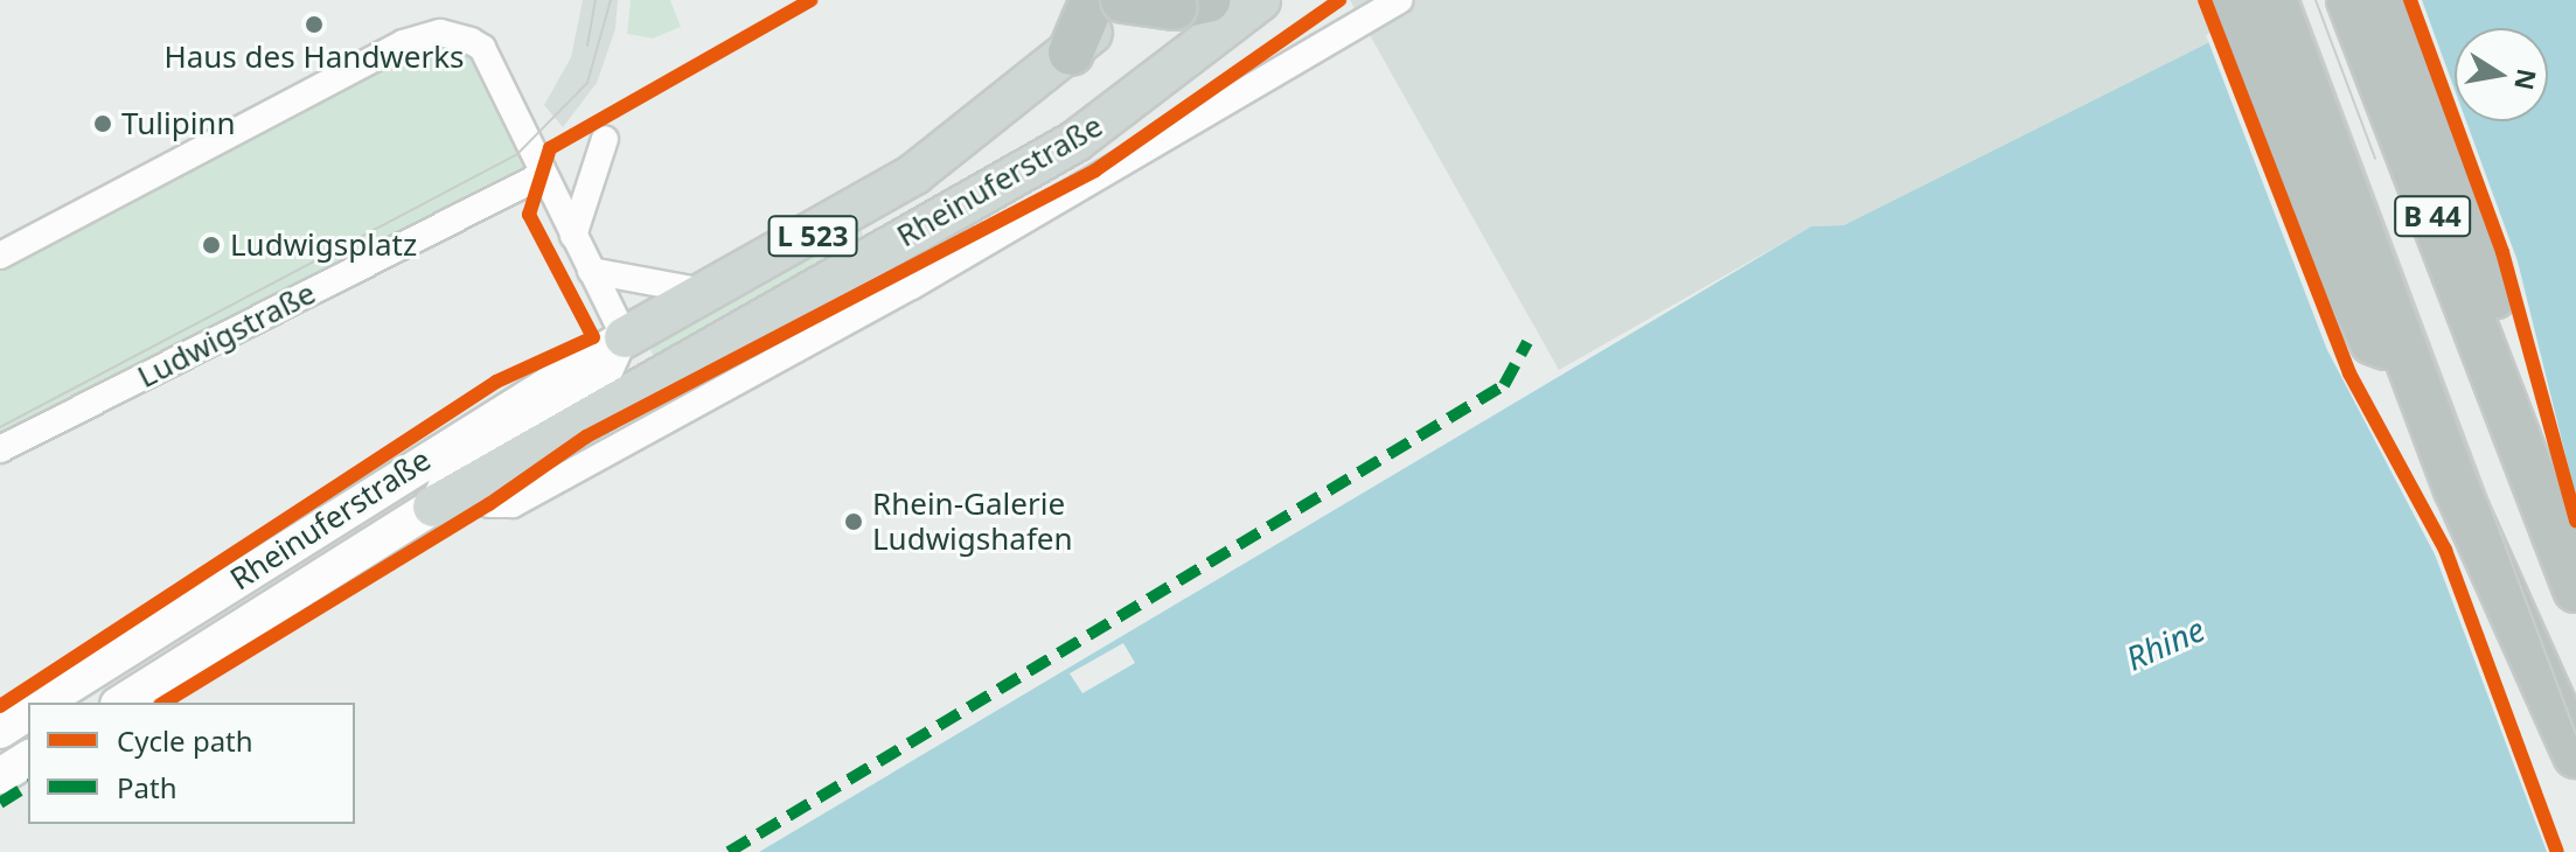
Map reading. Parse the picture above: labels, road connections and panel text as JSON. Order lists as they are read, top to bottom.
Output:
{
  "streets": {
    "highway": ["B 44"],
    "main road": ["Rheinuferstraße", "L 523"],
    "street": ["Ludwigstraße"]
  },
  "water": ["Rhine"],
  "places": [
    "Haus des Handwerks",
    "Tulipinn",
    "Ludwigsplatz",
    "Rhein-Galerie Ludwigshafen"
  ],
  "legend": ["Cycle path", "Path"],
  "north": "right"
}
